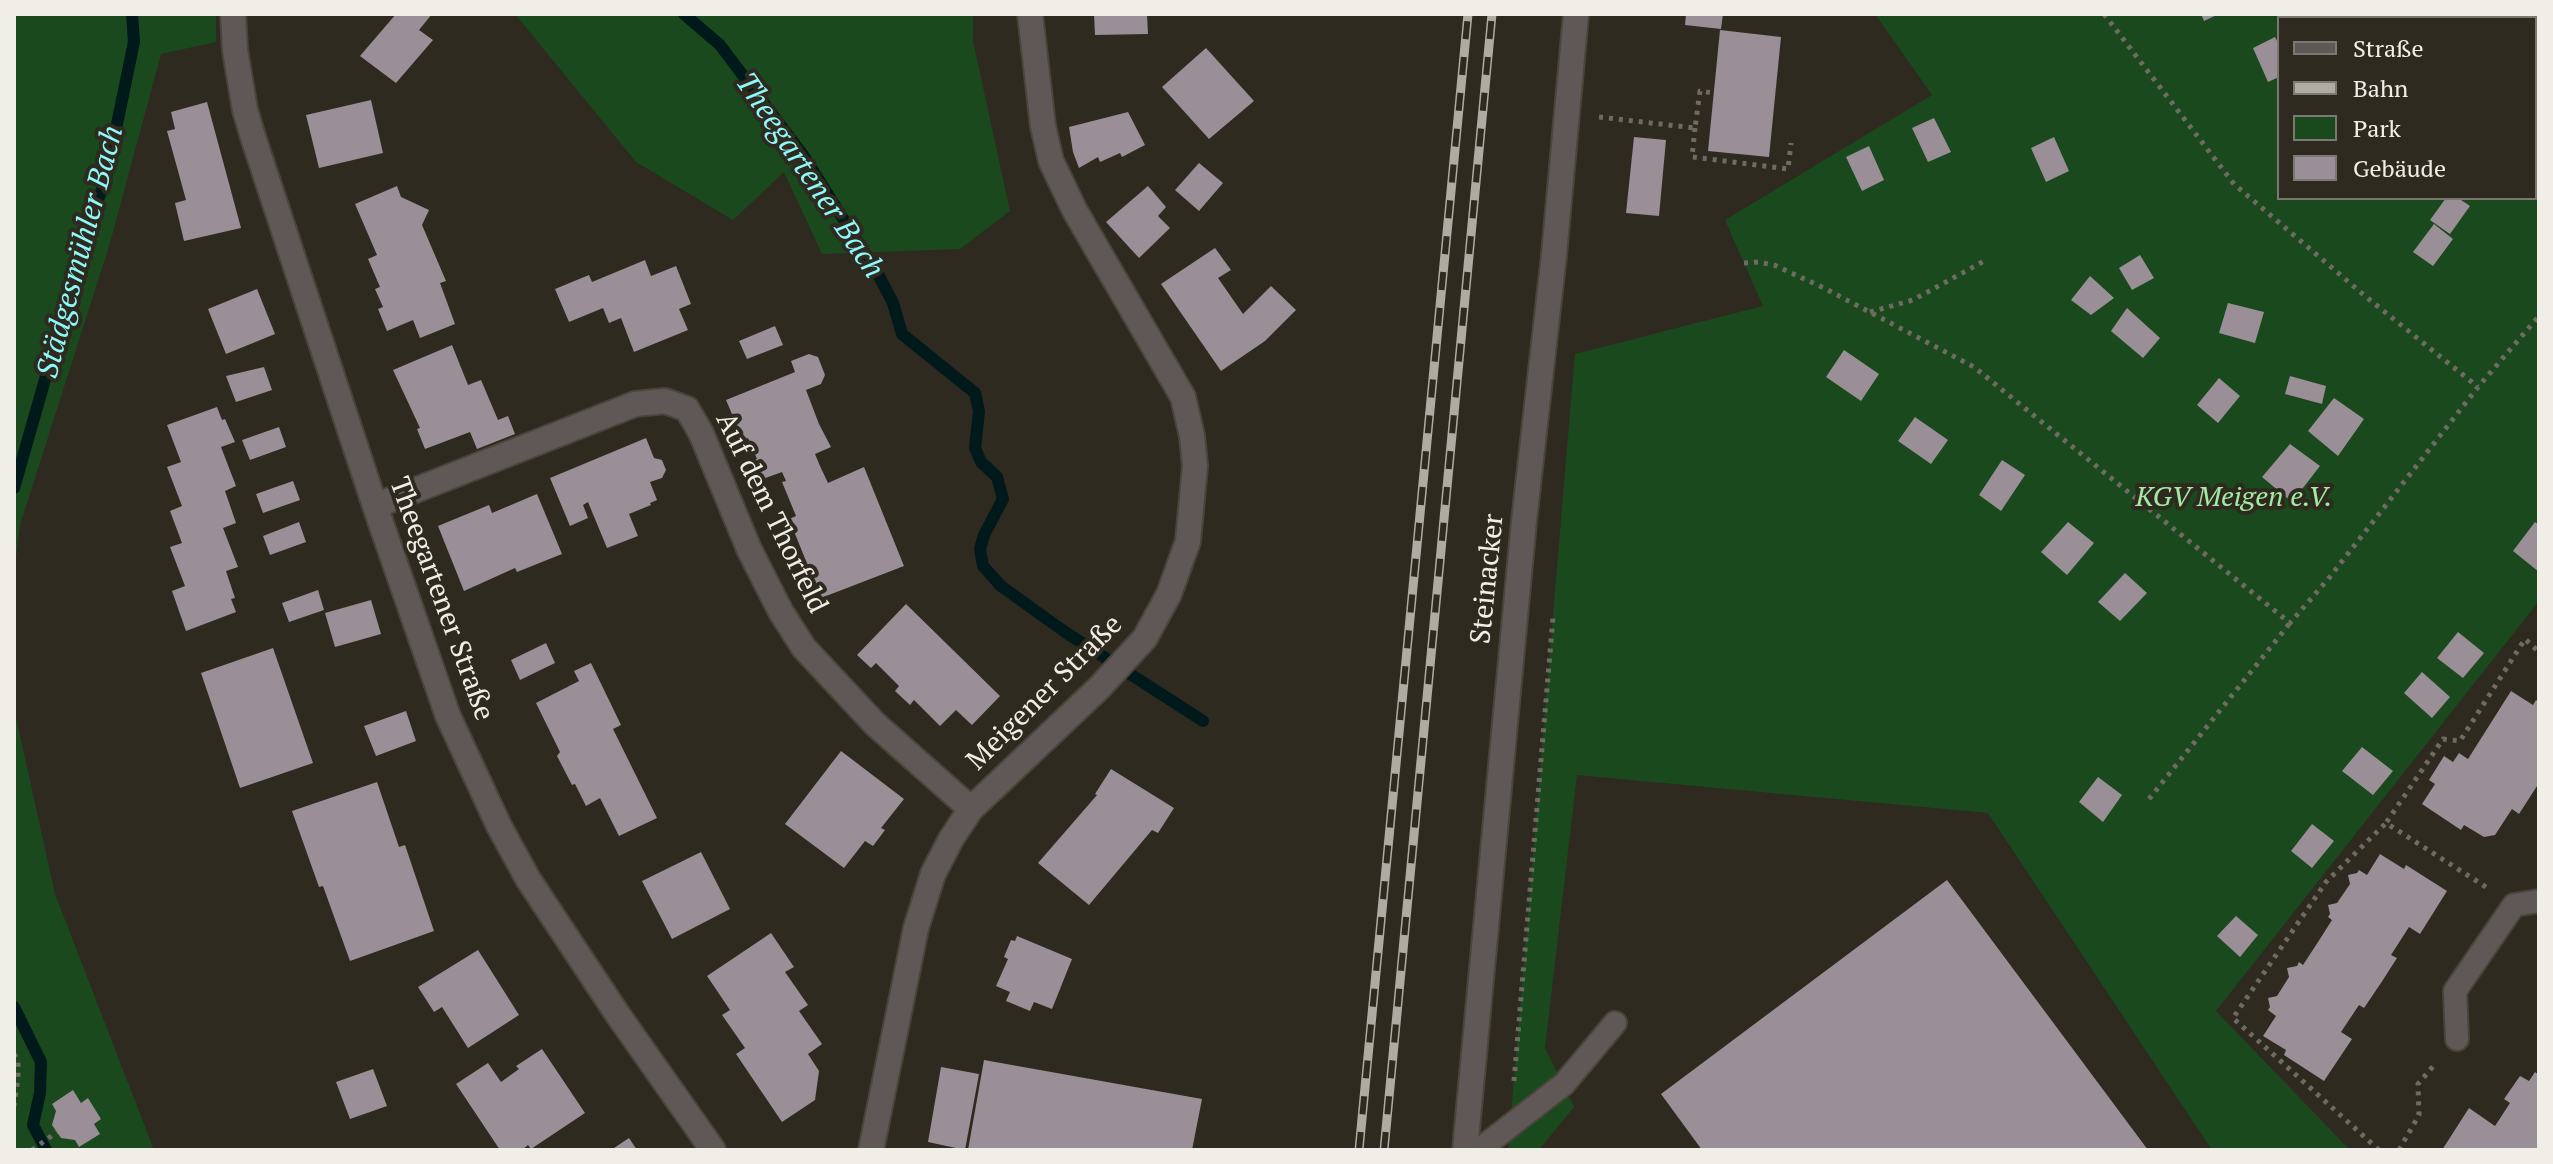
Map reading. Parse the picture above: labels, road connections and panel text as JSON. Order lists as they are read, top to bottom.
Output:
{
  "streets": {
    "street": [
      "Auf dem Thorfeld",
      "Steinacker",
      "Theegartener Straße",
      "Meigener Straße"
    ]
  },
  "crossings": [
    ["Auf dem Thorfeld", "Theegartener Straße"],
    ["Auf dem Thorfeld", "Meigener Straße"]
  ],
  "water": ["Theegartener Bach", "Städgesmühler Bach"],
  "parks": ["KGV Meigen e.V."],
  "legend": [
    "Straße",
    "Bahn",
    "Park",
    "Gebäude"
  ]
}
